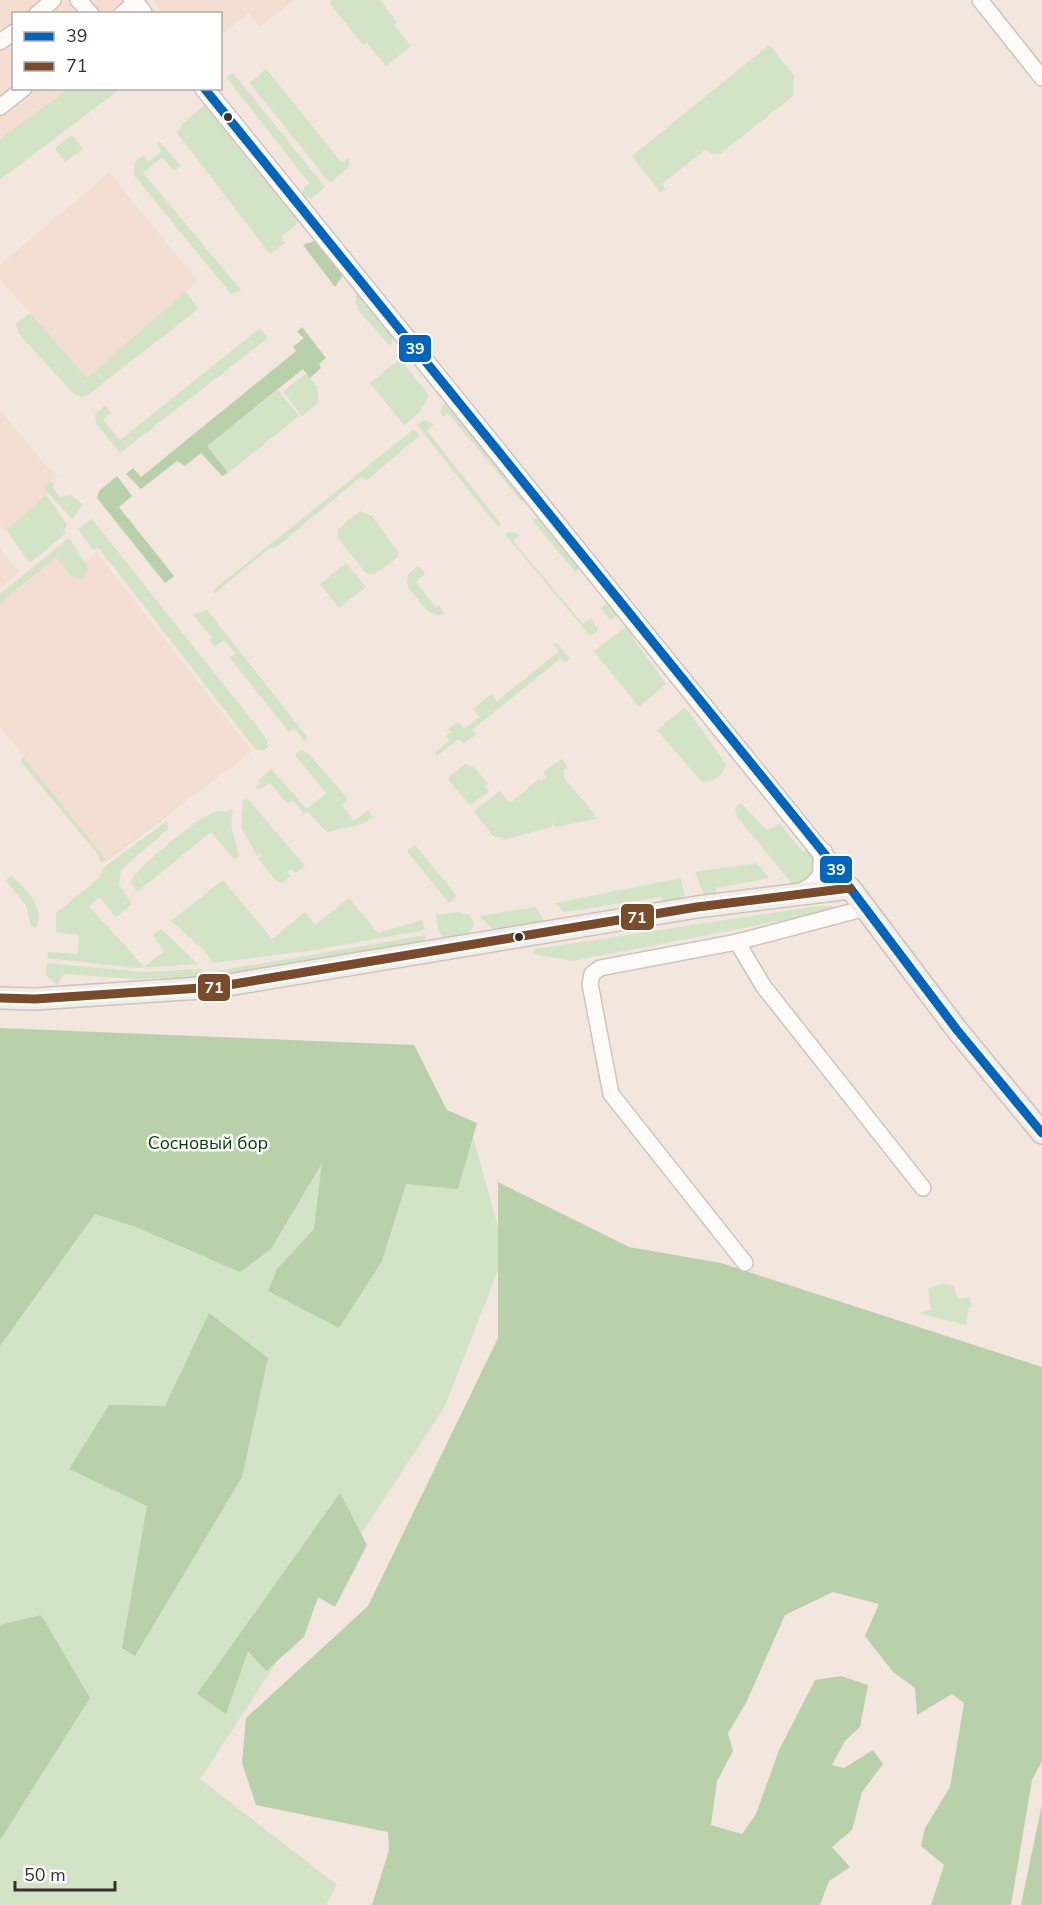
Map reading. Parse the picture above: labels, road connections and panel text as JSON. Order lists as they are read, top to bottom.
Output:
{
  "parks": ["Сосновый бор"],
  "lines": ["transit line 39", "transit line 71"],
  "legend": ["39", "71"],
  "scale_bar": "50 m"
}
